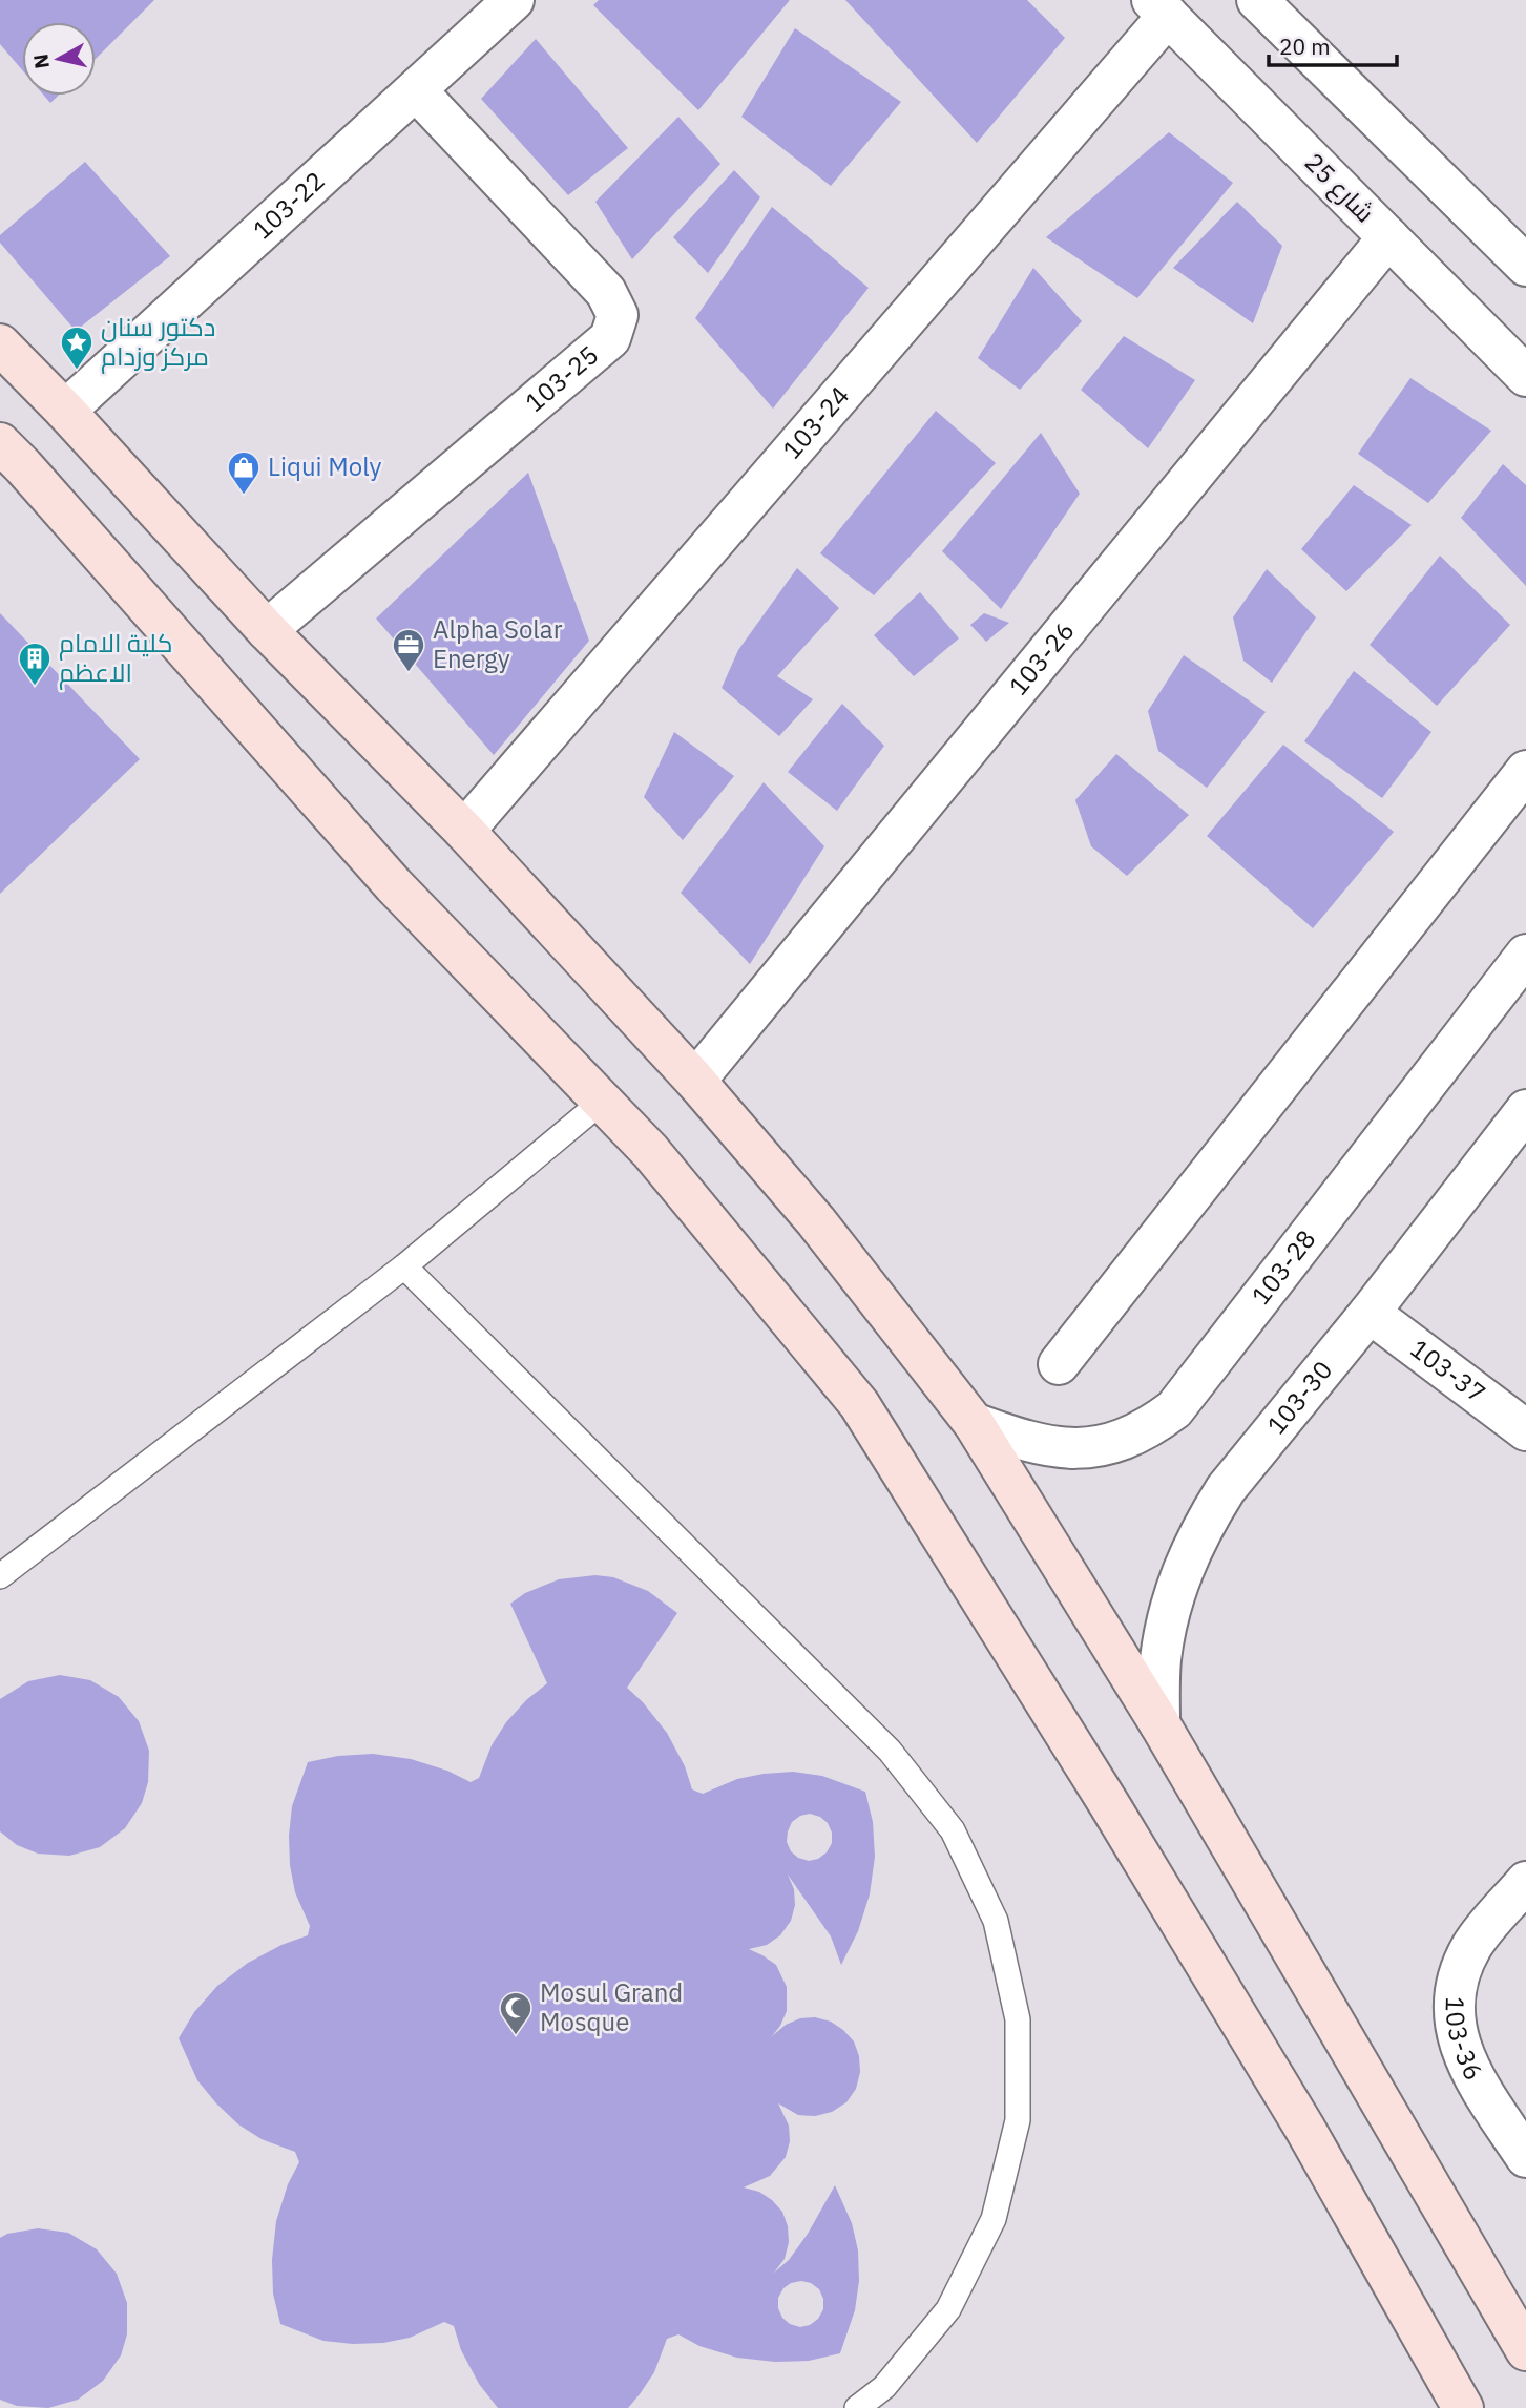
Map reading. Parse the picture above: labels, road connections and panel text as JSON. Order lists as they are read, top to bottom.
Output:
{
  "streets": {
    "street": [
      "شارع 25",
      "103-22",
      "103-25",
      "103-24",
      "103-26",
      "103-28",
      "103-37",
      "103-30",
      "103-36"
    ]
  },
  "crossings": [
    ["شارع 25", "103-24"],
    ["شارع 25", "103-26"],
    ["103-22", "103-25"],
    ["103-37", "103-30"]
  ],
  "places": {
    "place": ["دكتور سنان مركز وزدام"],
    "shop": ["Liqui Moly"],
    "office": ["Alpha Solar Energy"],
    "building": ["كلية الامام الاعظم"],
    "mosque": ["Mosul Grand Mosque"]
  },
  "scale_bar": "20 m",
  "north": "left"
}
